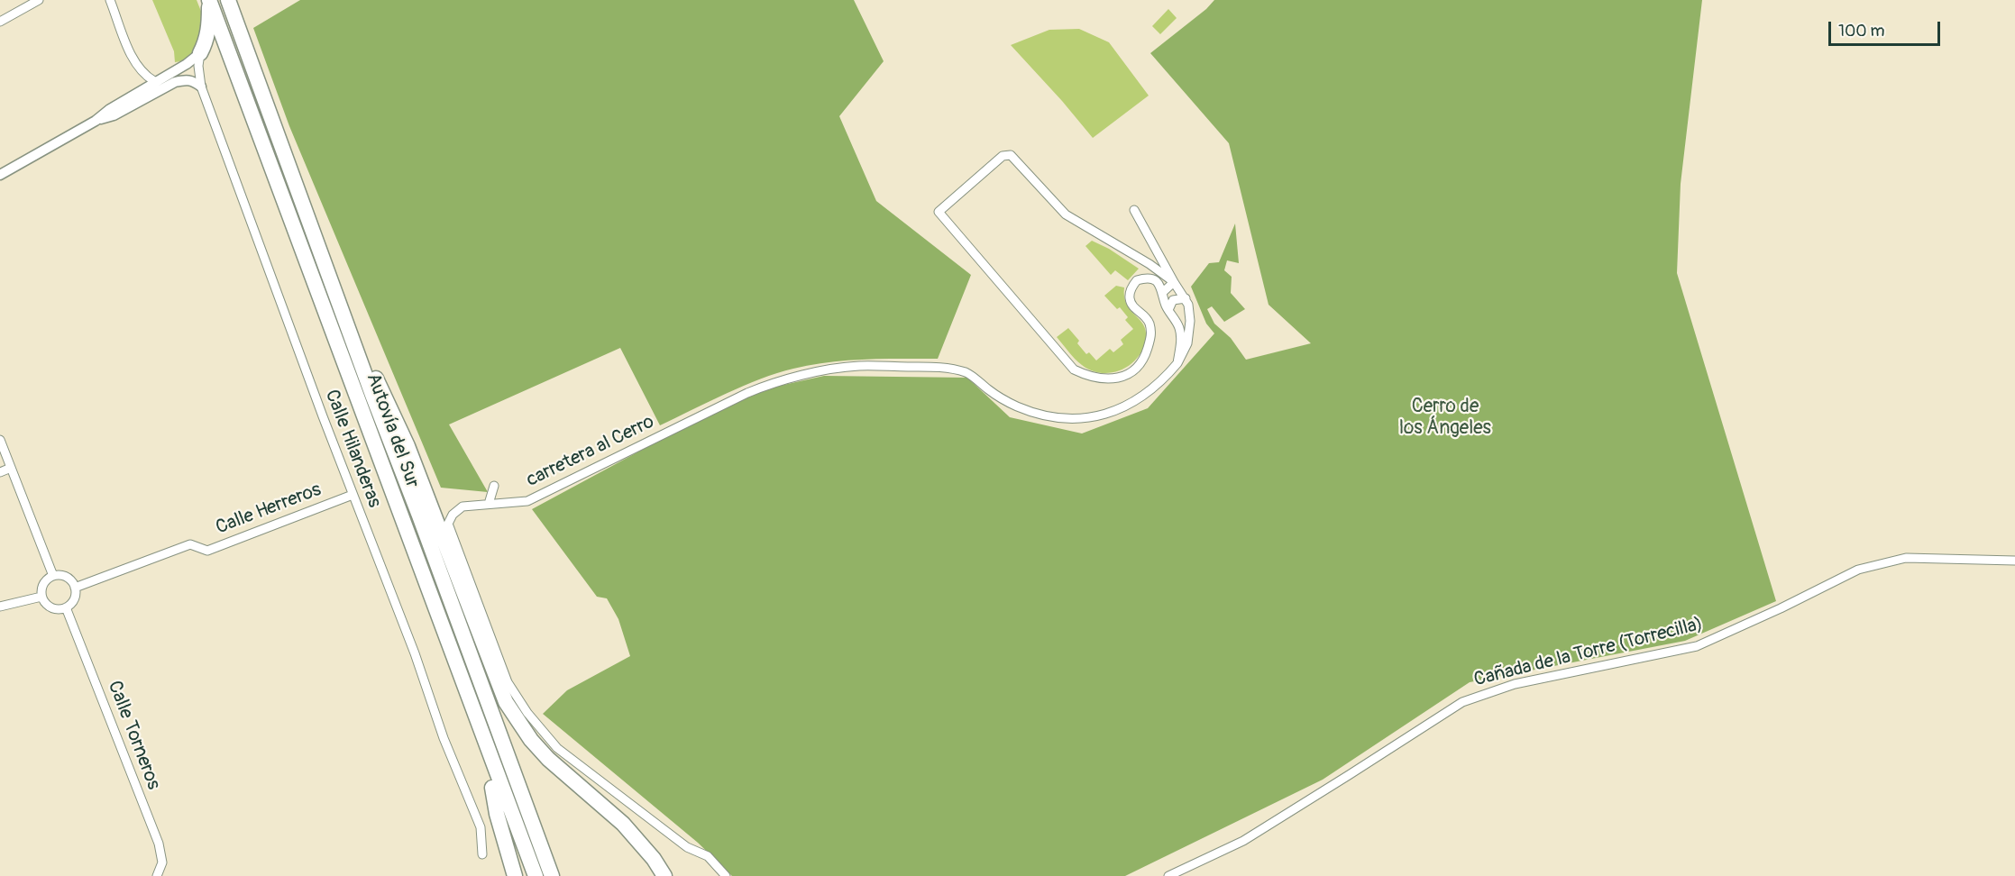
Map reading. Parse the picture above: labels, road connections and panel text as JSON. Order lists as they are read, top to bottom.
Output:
{
  "streets": {
    "highway": ["Autovía del Sur"],
    "street": [
      "Calle Hilanderas",
      "carretera al Cerro",
      "Calle Herreros",
      "Cañada de la Torre (Torrecilla)",
      "Calle Torneros"
    ]
  },
  "crossings": [
    ["Calle Hilanderas", "Calle Herreros"],
    ["Calle Herreros", "Calle Torneros"]
  ],
  "parks": ["Cerro de los Ángeles"],
  "scale_bar": "100 m"
}
